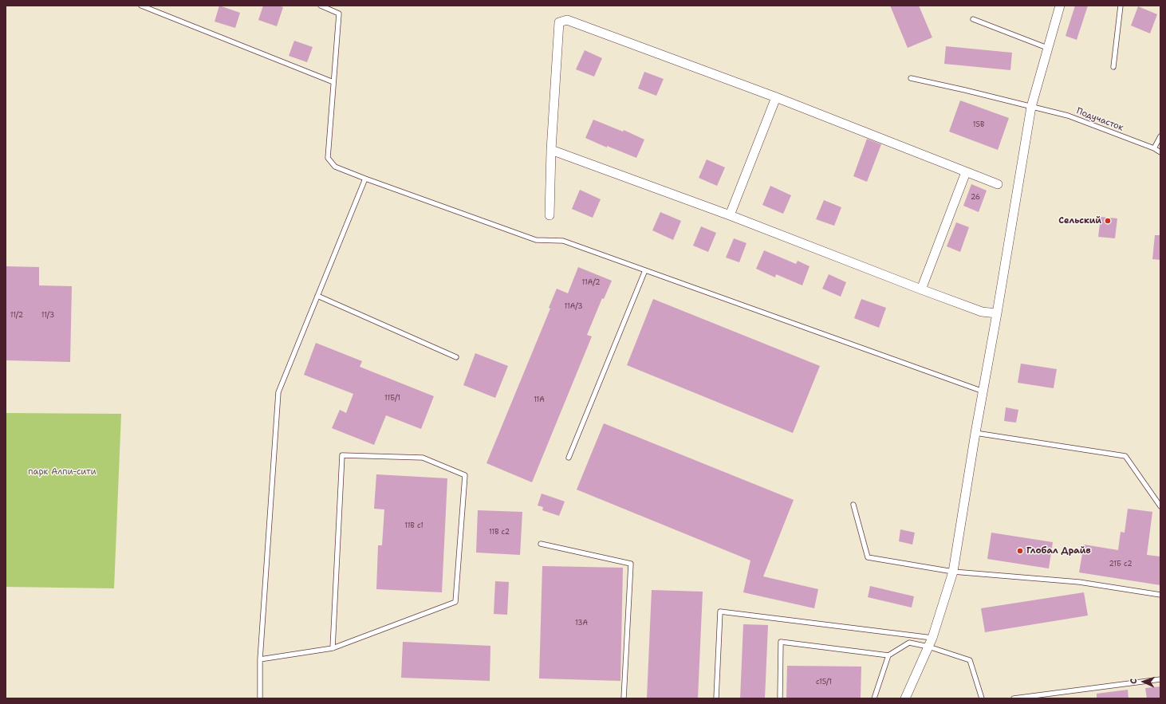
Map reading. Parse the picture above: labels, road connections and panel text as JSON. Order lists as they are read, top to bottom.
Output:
{
  "streets": {
    "lane": ["Подучасток"]
  },
  "parks": ["парк Алпи-сити"],
  "places": ["Сельский", "Глобал Драйв"],
  "house_numbers": [
    "15В",
    "26",
    "11А/2",
    "11А/3",
    "11/2",
    "11/3",
    "11Б/1",
    "11А",
    "11В с1",
    "11В с2",
    "21Б с2",
    "13А",
    "с15/1"
  ],
  "north": "left"
}
